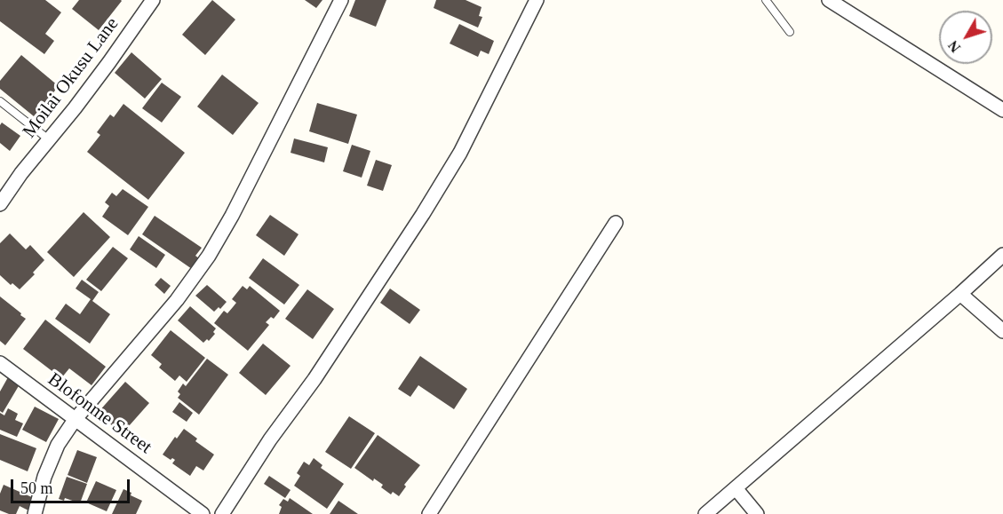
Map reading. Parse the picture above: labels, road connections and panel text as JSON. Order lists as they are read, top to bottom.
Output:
{
  "streets": {
    "street": ["Moilai Okusu Lane", "Blofonme Street"]
  },
  "scale_bar": "50 m",
  "north": "bottom left"
}
